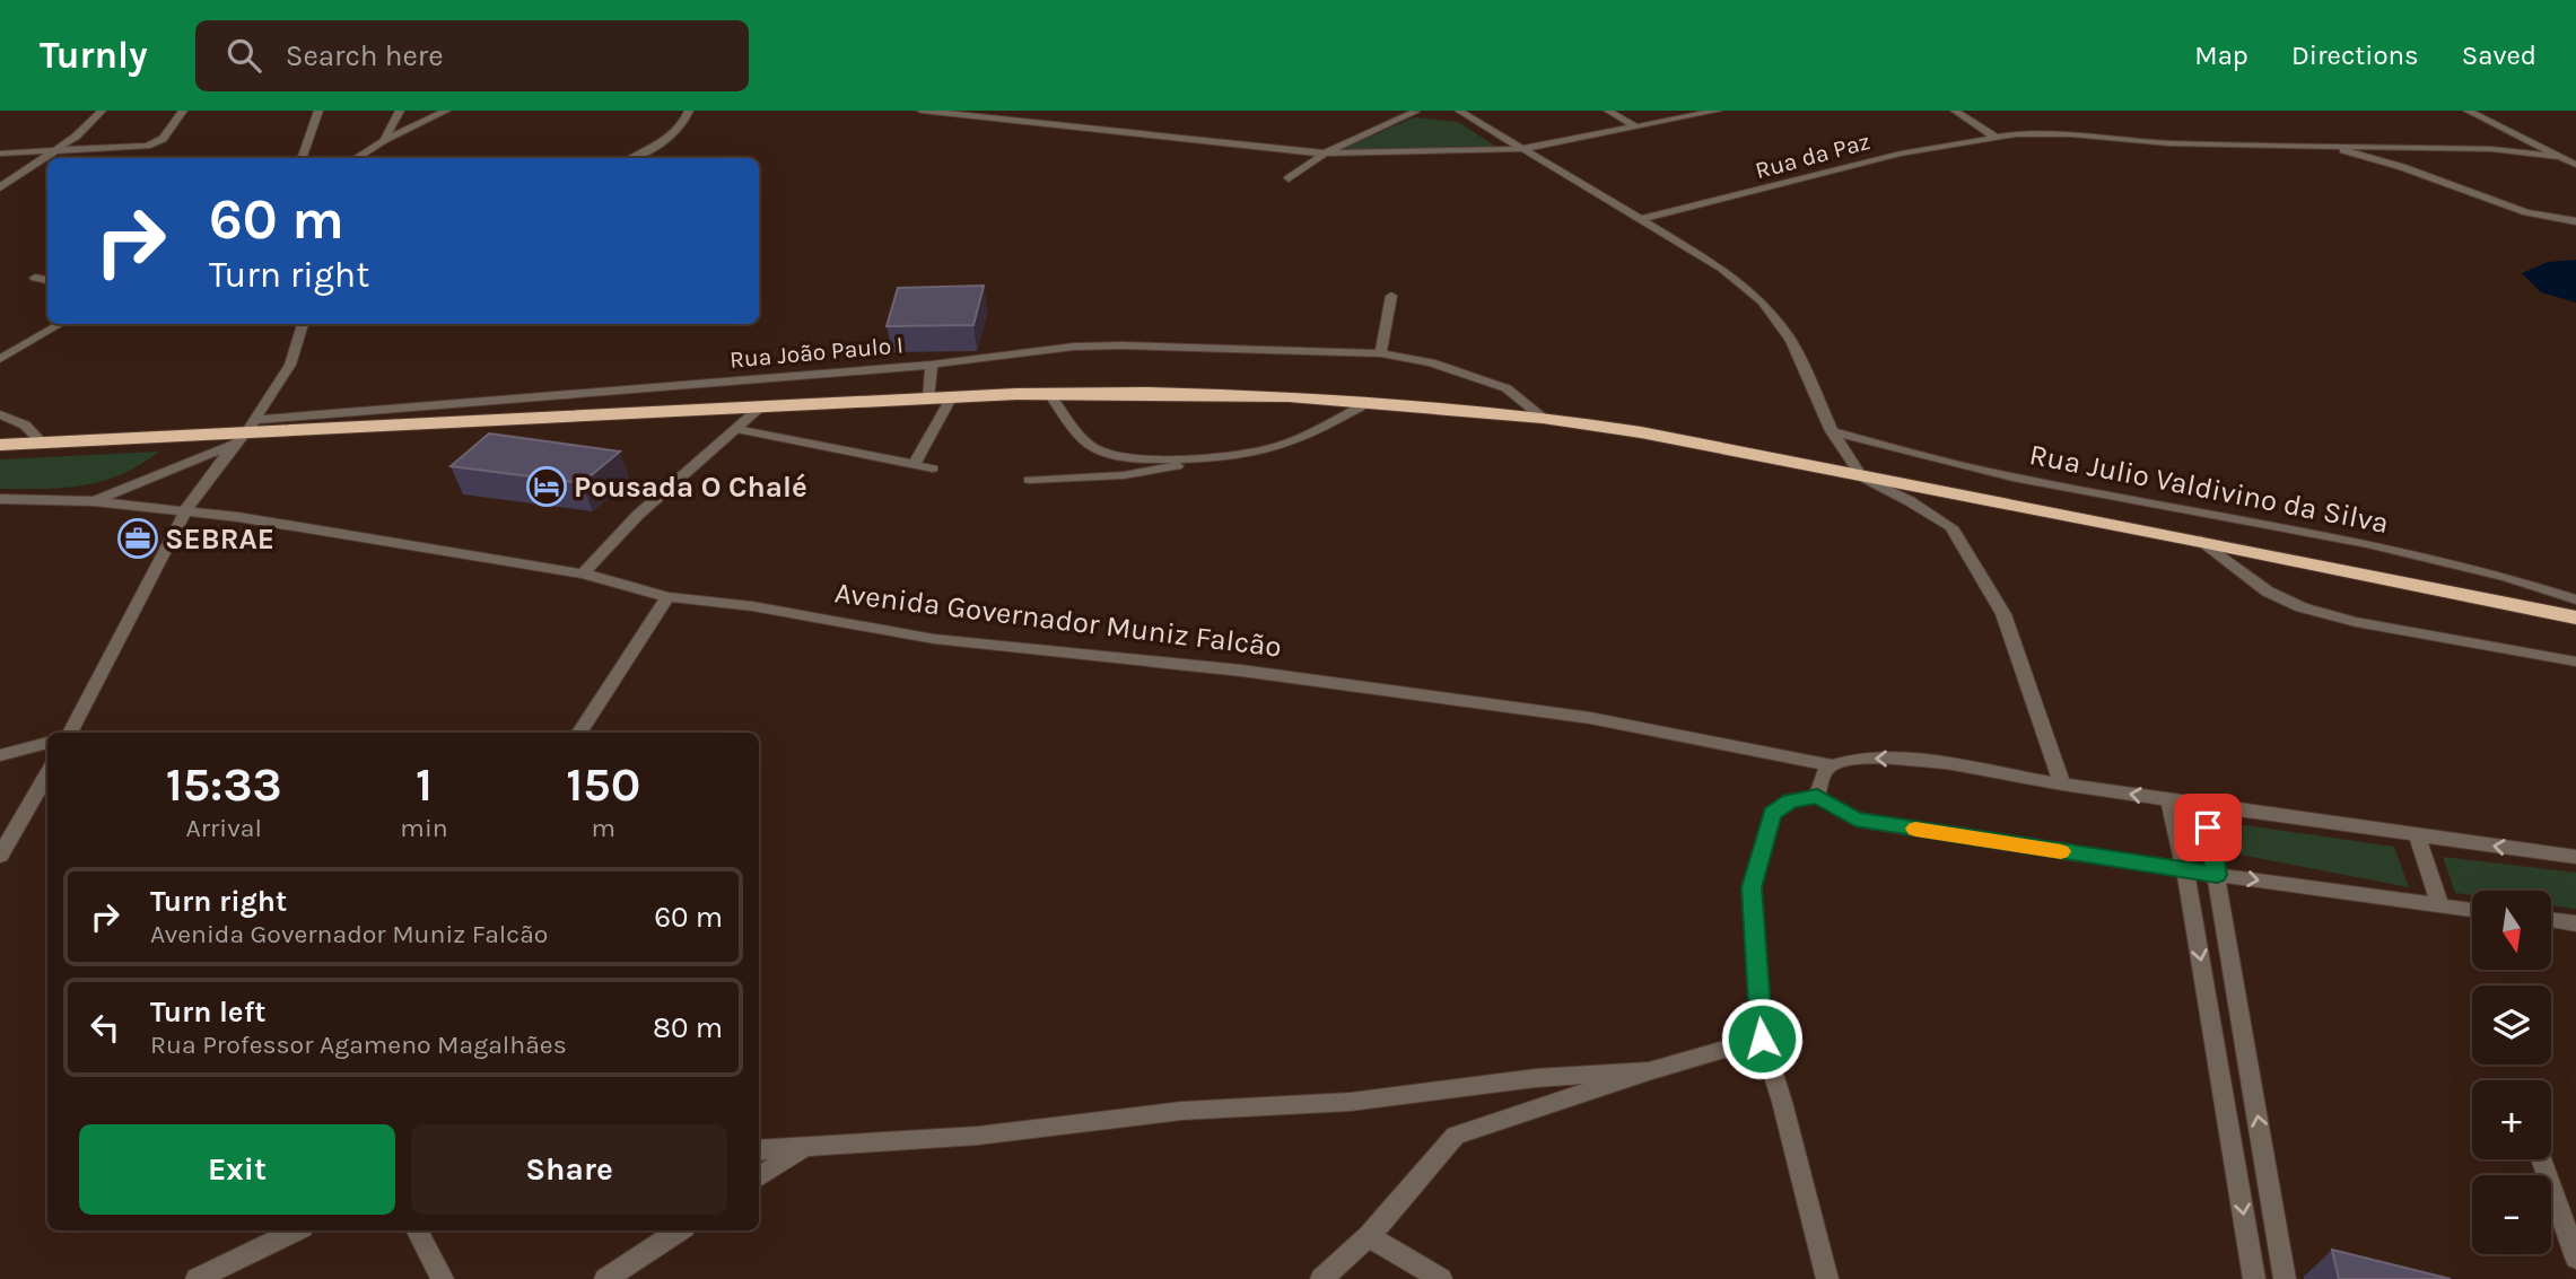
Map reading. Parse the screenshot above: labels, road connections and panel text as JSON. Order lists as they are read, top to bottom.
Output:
{
  "streets": {
    "street": [
      "Rua da Paz",
      "Rua João Paulo I",
      "Rua Julio Valdivino da Silva",
      "Avenida Governador Muniz Falcão"
    ]
  },
  "crossings": [
    ["Rua João Paulo I", "Avenida Governador Muniz Falcão"]
  ],
  "places": {
    "hotel": ["Pousada O Chalé"],
    "office": ["SEBRAE"]
  },
  "north": "bottom",
  "page": {
    "header": "Turnly",
    "search": "Search here",
    "nav": ["Map", "Directions", "Saved"],
    "turn": ["60 m", "Turn right"],
    "eta": [
      "15:33",
      "Arrival",
      "1",
      "min",
      "150",
      "m"
    ],
    "list": [
      {
        "name": "Turn right",
        "note": "Avenida Governador Muniz Falcão",
        "value": "60 m"
      },
      {
        "name": "Turn left",
        "note": "Rua Professor Agameno Magalhães",
        "value": "80 m"
      }
    ],
    "map_buttons": ["+", "−"],
    "buttons": ["Exit", "Share"]
  }
}
